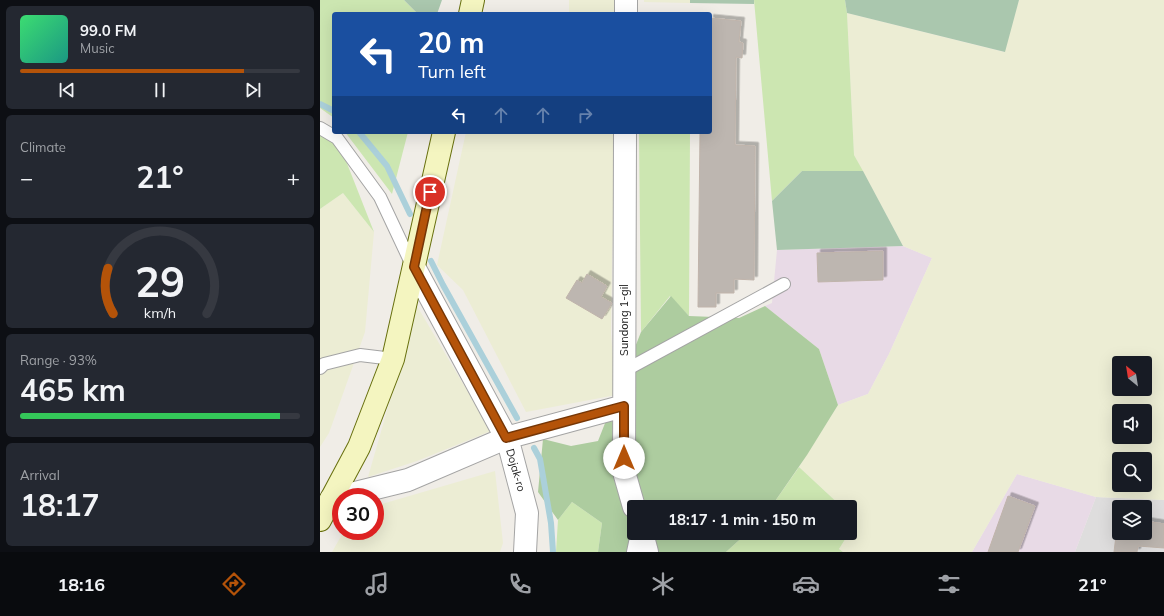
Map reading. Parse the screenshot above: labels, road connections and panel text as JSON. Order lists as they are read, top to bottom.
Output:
{
  "streets": {
    "street": ["Sundong 1-gil", "Dojak-ro"]
  },
  "north": "top left",
  "page": {
    "turn": ["20 m", "Turn left"],
    "song": ["99.0 FM", "Music"],
    "tile": [
      "Climate",
      ["Range · 93%", "465 km"],
      ["Arrival", "18:17"]
    ],
    "heat": ["−", "21°", "+"],
    "limit": "30",
    "trip": "18:17 · 1 min · 150 m",
    "tabs": ["18:16", "21°"],
    "gauge": ["29", "km/h"]
  }
}
